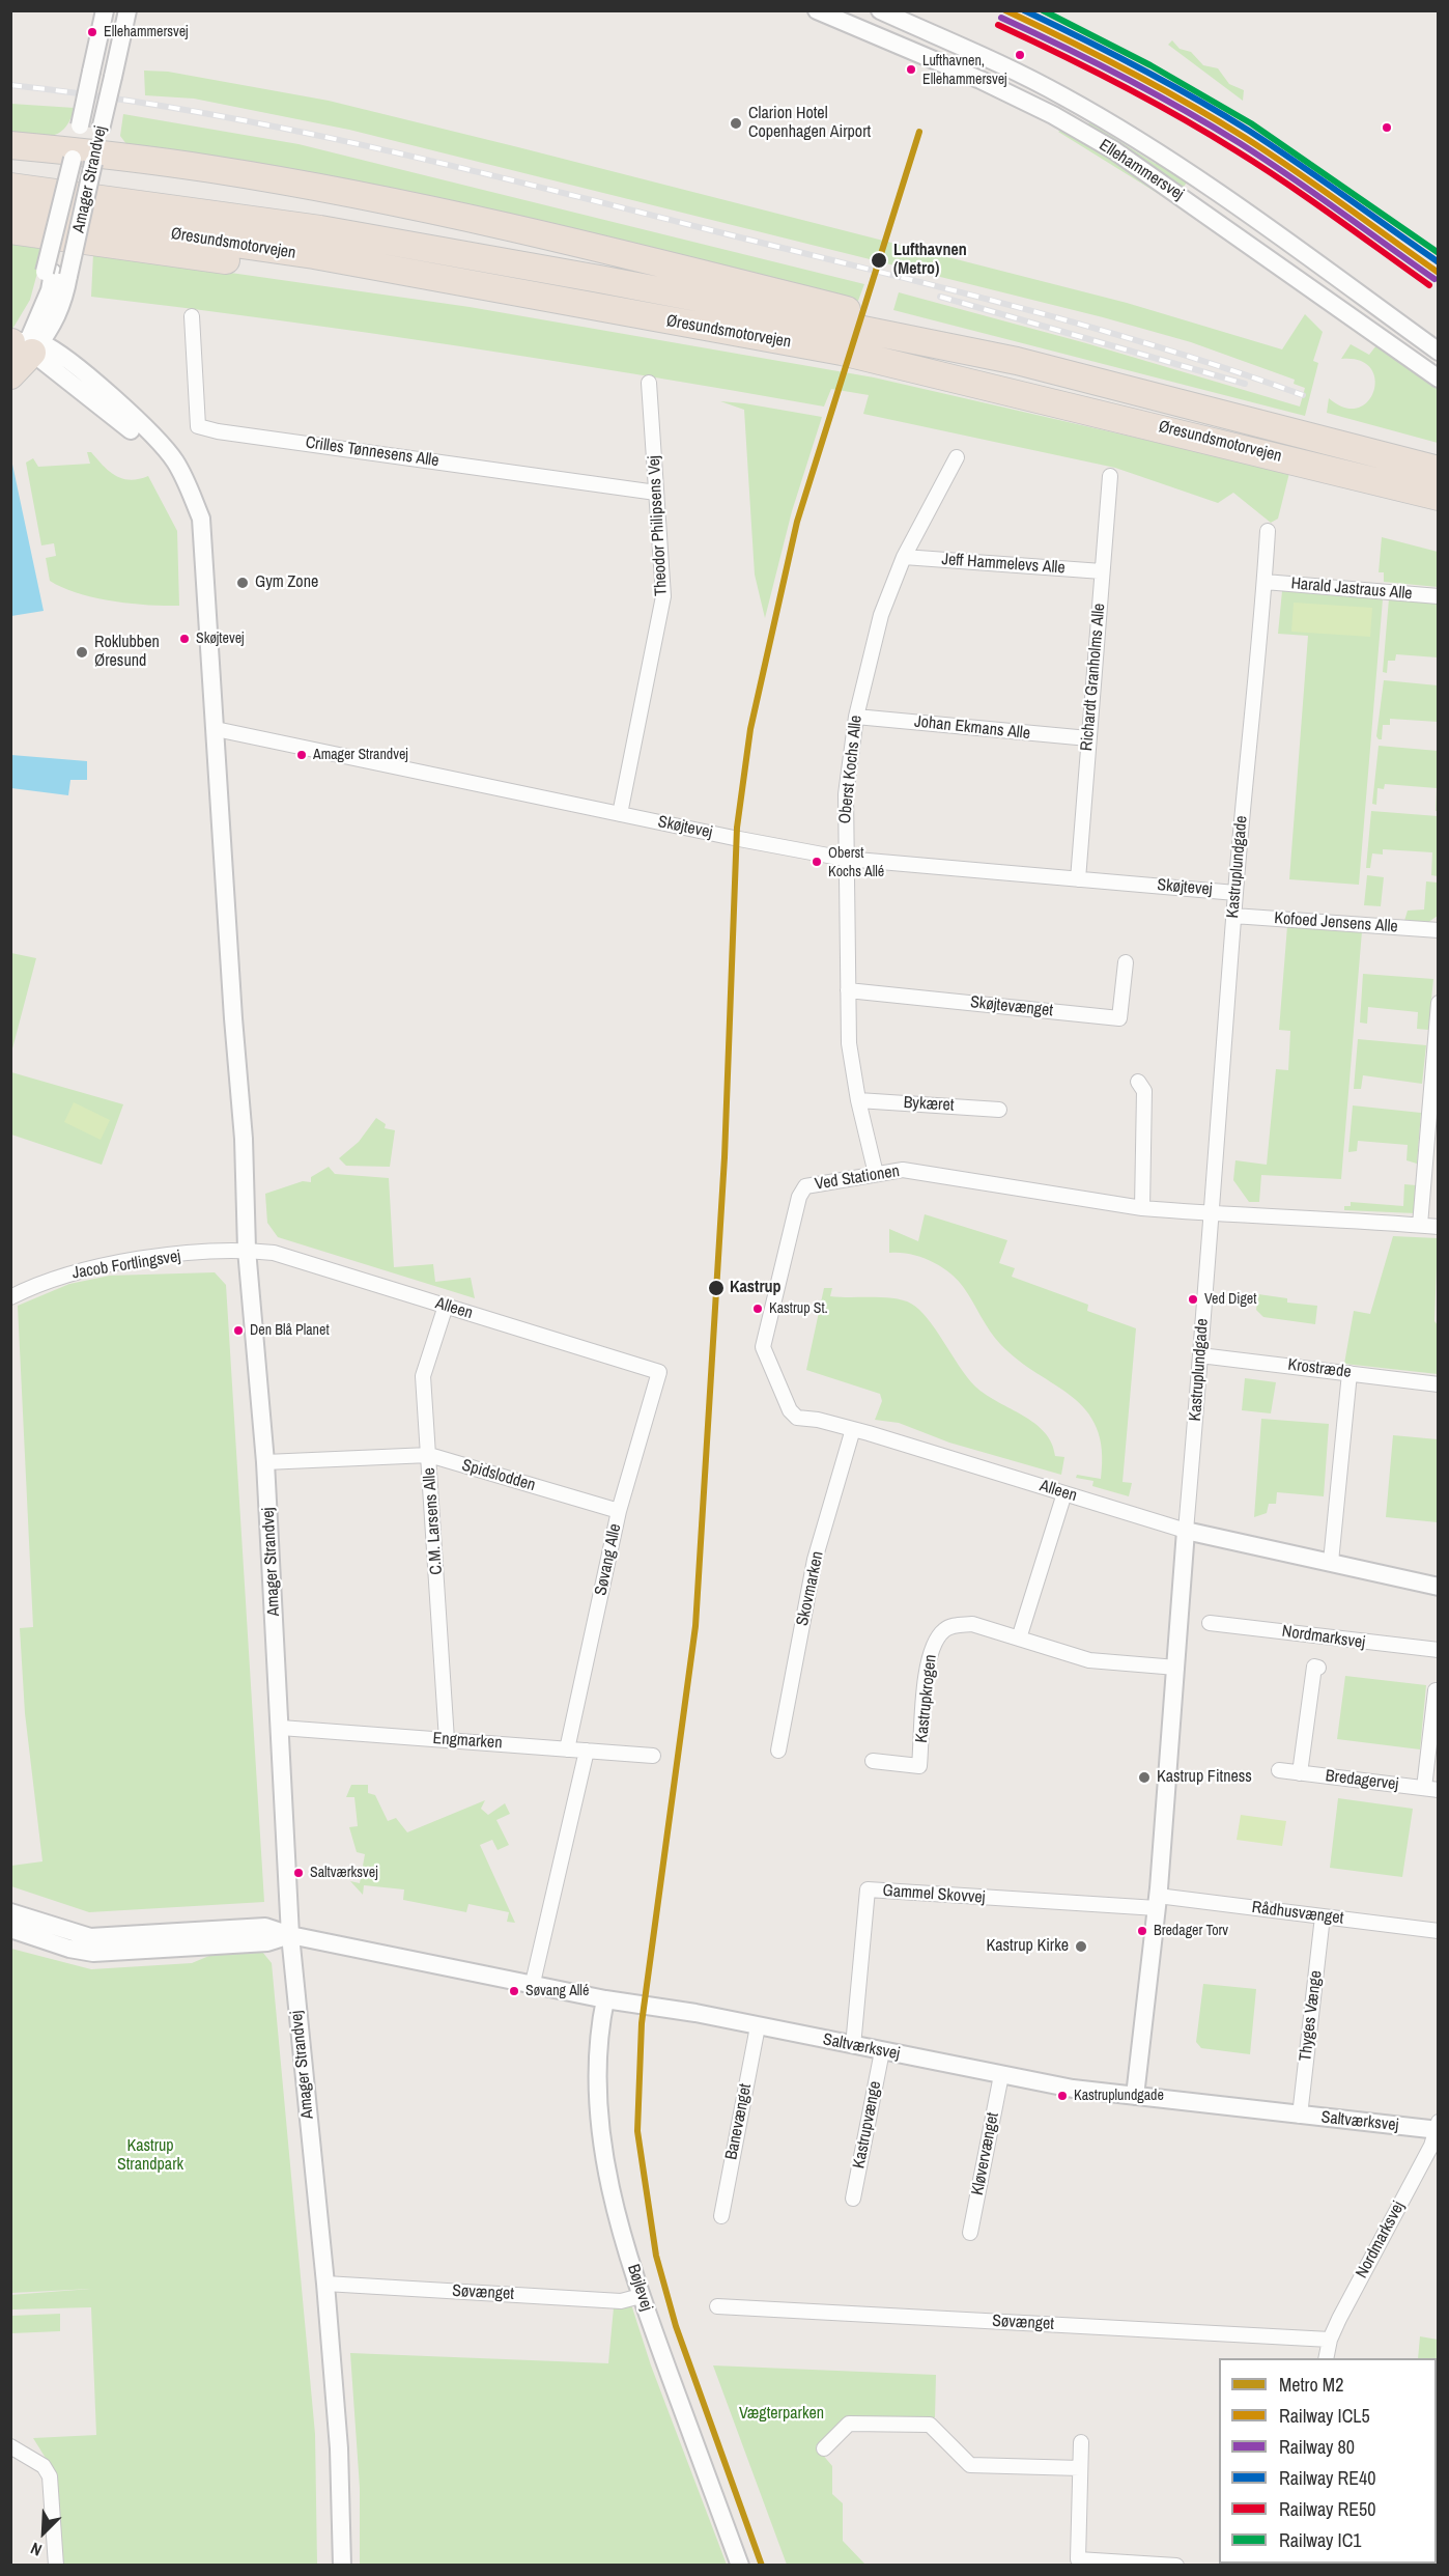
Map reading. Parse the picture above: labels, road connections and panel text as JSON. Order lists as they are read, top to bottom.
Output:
{
  "streets": {
    "highway": ["Øresundsmotorvejen"],
    "street": [
      "Ellehammersvej",
      "Amager Strandvej",
      "Crilles Tønnesens Alle",
      "Theodor Philipsens Vej",
      "Jeff Hammelevs Alle",
      "Harald Jastraus Alle",
      "Richardt Granholms Alle",
      "Johan Ekmans Alle",
      "Oberst Kochs Alle",
      "Skøjtevej",
      "Kastruplundgade",
      "Kofoed Jensens Alle",
      "Skøjtevænget",
      "Bykæret",
      "Ved Stationen",
      "Jacob Fortlingsvej",
      "Alleen",
      "Krostræde",
      "Spidslodden",
      "C.M. Larsens Alle",
      "Søvang Alle",
      "Skovmarken",
      "Nordmarksvej",
      "Kastrupkrogen",
      "Engmarken",
      "Bredagervej",
      "Gammel Skovvej",
      "Rådhusvænget",
      "Thyges Vænge",
      "Saltværksvej",
      "Banevænget",
      "Kastrupvænge",
      "Kløvervænget",
      "Bøjlevej",
      "Søvænget"
    ]
  },
  "crossings": [
    ["Amager Strandvej", "Skøjtevej"],
    ["Amager Strandvej", "Jacob Fortlingsvej"],
    ["Amager Strandvej", "Alleen"],
    ["Amager Strandvej", "Spidslodden"],
    ["Amager Strandvej", "Engmarken"],
    ["Amager Strandvej", "Saltværksvej"],
    ["Amager Strandvej", "Søvænget"],
    ["Crilles Tønnesens Alle", "Theodor Philipsens Vej"],
    ["Theodor Philipsens Vej", "Skøjtevej"],
    ["Jeff Hammelevs Alle", "Richardt Granholms Alle"],
    ["Jeff Hammelevs Alle", "Oberst Kochs Alle"],
    ["Harald Jastraus Alle", "Kastruplundgade"],
    ["Richardt Granholms Alle", "Johan Ekmans Alle"],
    ["Richardt Granholms Alle", "Skøjtevej"],
    ["Johan Ekmans Alle", "Oberst Kochs Alle"],
    ["Oberst Kochs Alle", "Skøjtevej"],
    ["Oberst Kochs Alle", "Skøjtevænget"],
    ["Oberst Kochs Alle", "Bykæret"],
    ["Oberst Kochs Alle", "Ved Stationen"],
    ["Skøjtevej", "Kastruplundgade"],
    ["Kastruplundgade", "Kofoed Jensens Alle"],
    ["Kastruplundgade", "Ved Stationen"],
    ["Kastruplundgade", "Alleen"],
    ["Kastruplundgade", "Krostræde"],
    ["Kastruplundgade", "Kastrupkrogen"],
    ["Kastruplundgade", "Gammel Skovvej"],
    ["Kastruplundgade", "Rådhusvænget"],
    ["Kastruplundgade", "Saltværksvej"],
    ["Ved Stationen", "Alleen"],
    ["Jacob Fortlingsvej", "Alleen"],
    ["Alleen", "C.M. Larsens Alle"],
    ["Alleen", "Søvang Alle"],
    ["Alleen", "Skovmarken"],
    ["Spidslodden", "C.M. Larsens Alle"],
    ["Spidslodden", "Søvang Alle"],
    ["C.M. Larsens Alle", "Engmarken"],
    ["Søvang Alle", "Engmarken"],
    ["Nordmarksvej", "Saltværksvej"],
    ["Nordmarksvej", "Søvænget"],
    ["Gammel Skovvej", "Rådhusvænget"],
    ["Gammel Skovvej", "Saltværksvej"],
    ["Rådhusvænget", "Thyges Vænge"],
    ["Thyges Vænge", "Saltværksvej"],
    ["Saltværksvej", "Banevænget"],
    ["Saltværksvej", "Kastrupvænge"],
    ["Saltværksvej", "Kløvervænget"],
    ["Saltværksvej", "Bøjlevej"],
    ["Bøjlevej", "Søvænget"]
  ],
  "parks": ["Kastrup Strandpark", "Vægterparken"],
  "places": [
    "Ellehammersvej",
    "Lufthavnen, Ellehammersvej",
    "Clarion Hotel Copenhagen Airport",
    "Lufthavnen (Metro)",
    "Gym Zone",
    "Skøjtevej",
    "Roklubben Øresund",
    "Amager Strandvej",
    "Oberst Kochs Allé",
    "Kastrup",
    "Ved Diget",
    "Kastrup St.",
    "Den Blå Planet",
    "Kastrup Fitness",
    "Saltværksvej",
    "Bredager Torv",
    "Kastrup Kirke",
    "Søvang Allé",
    "Kastruplundgade"
  ],
  "lines": [
    "rail line ICL5",
    "rail line RE40",
    "rail line IC1",
    "rail line 80",
    "rail line RE50",
    "metro line M2"
  ],
  "legend": [
    "Metro M2",
    "Railway ICL5",
    "Railway 80",
    "Railway RE40",
    "Railway RE50",
    "Railway IC1"
  ],
  "north": "bottom left"
}
